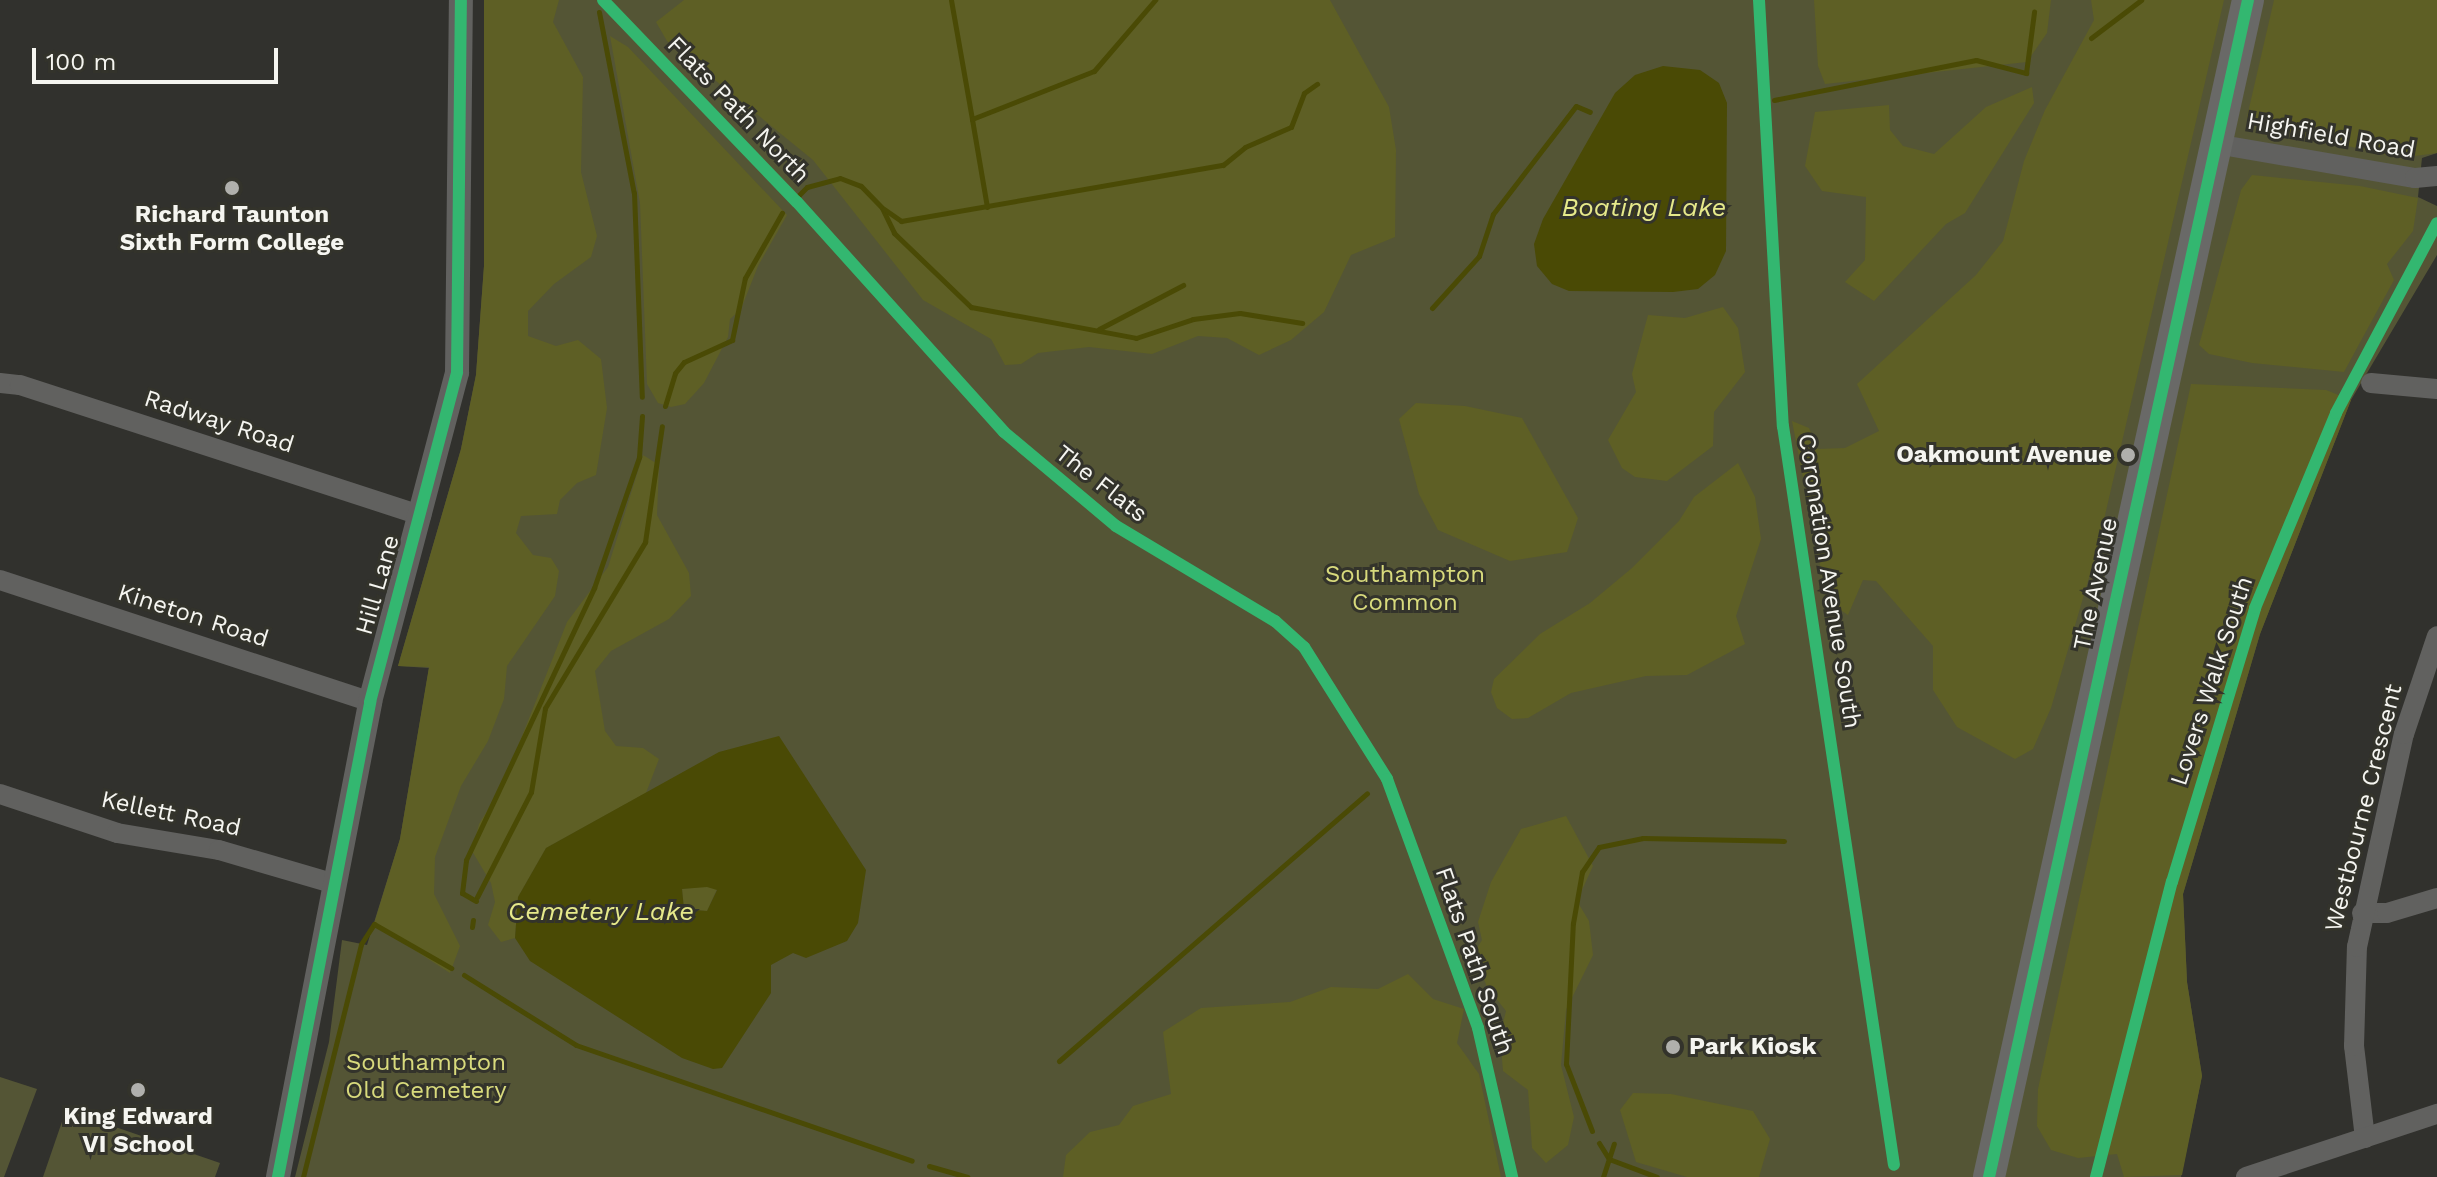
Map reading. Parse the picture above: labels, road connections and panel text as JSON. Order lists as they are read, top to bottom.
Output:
{
  "streets": {
    "main road": ["The Avenue"],
    "street": [
      "Highfield Road",
      "Radway Road",
      "Hill Lane",
      "Kineton Road",
      "Westbourne Crescent",
      "Kellett Road"
    ],
    "cycle path": ["Flats Path North", "Coronation Avenue South", "Lovers Walk South"]
  },
  "crossings": [
    ["Highfield Road", "The Avenue"],
    ["Radway Road", "Hill Lane"],
    ["Hill Lane", "Kineton Road"],
    ["Hill Lane", "Kellett Road"]
  ],
  "water": ["Boating Lake", "Cemetery Lake"],
  "parks": ["Southampton Common", "Southampton Old Cemetery"],
  "places": [
    "Richard Taunton Sixth Form College",
    "Oakmount Avenue",
    "Park Kiosk",
    "King Edward VI School"
  ],
  "scale_bar": "100 m"
}
